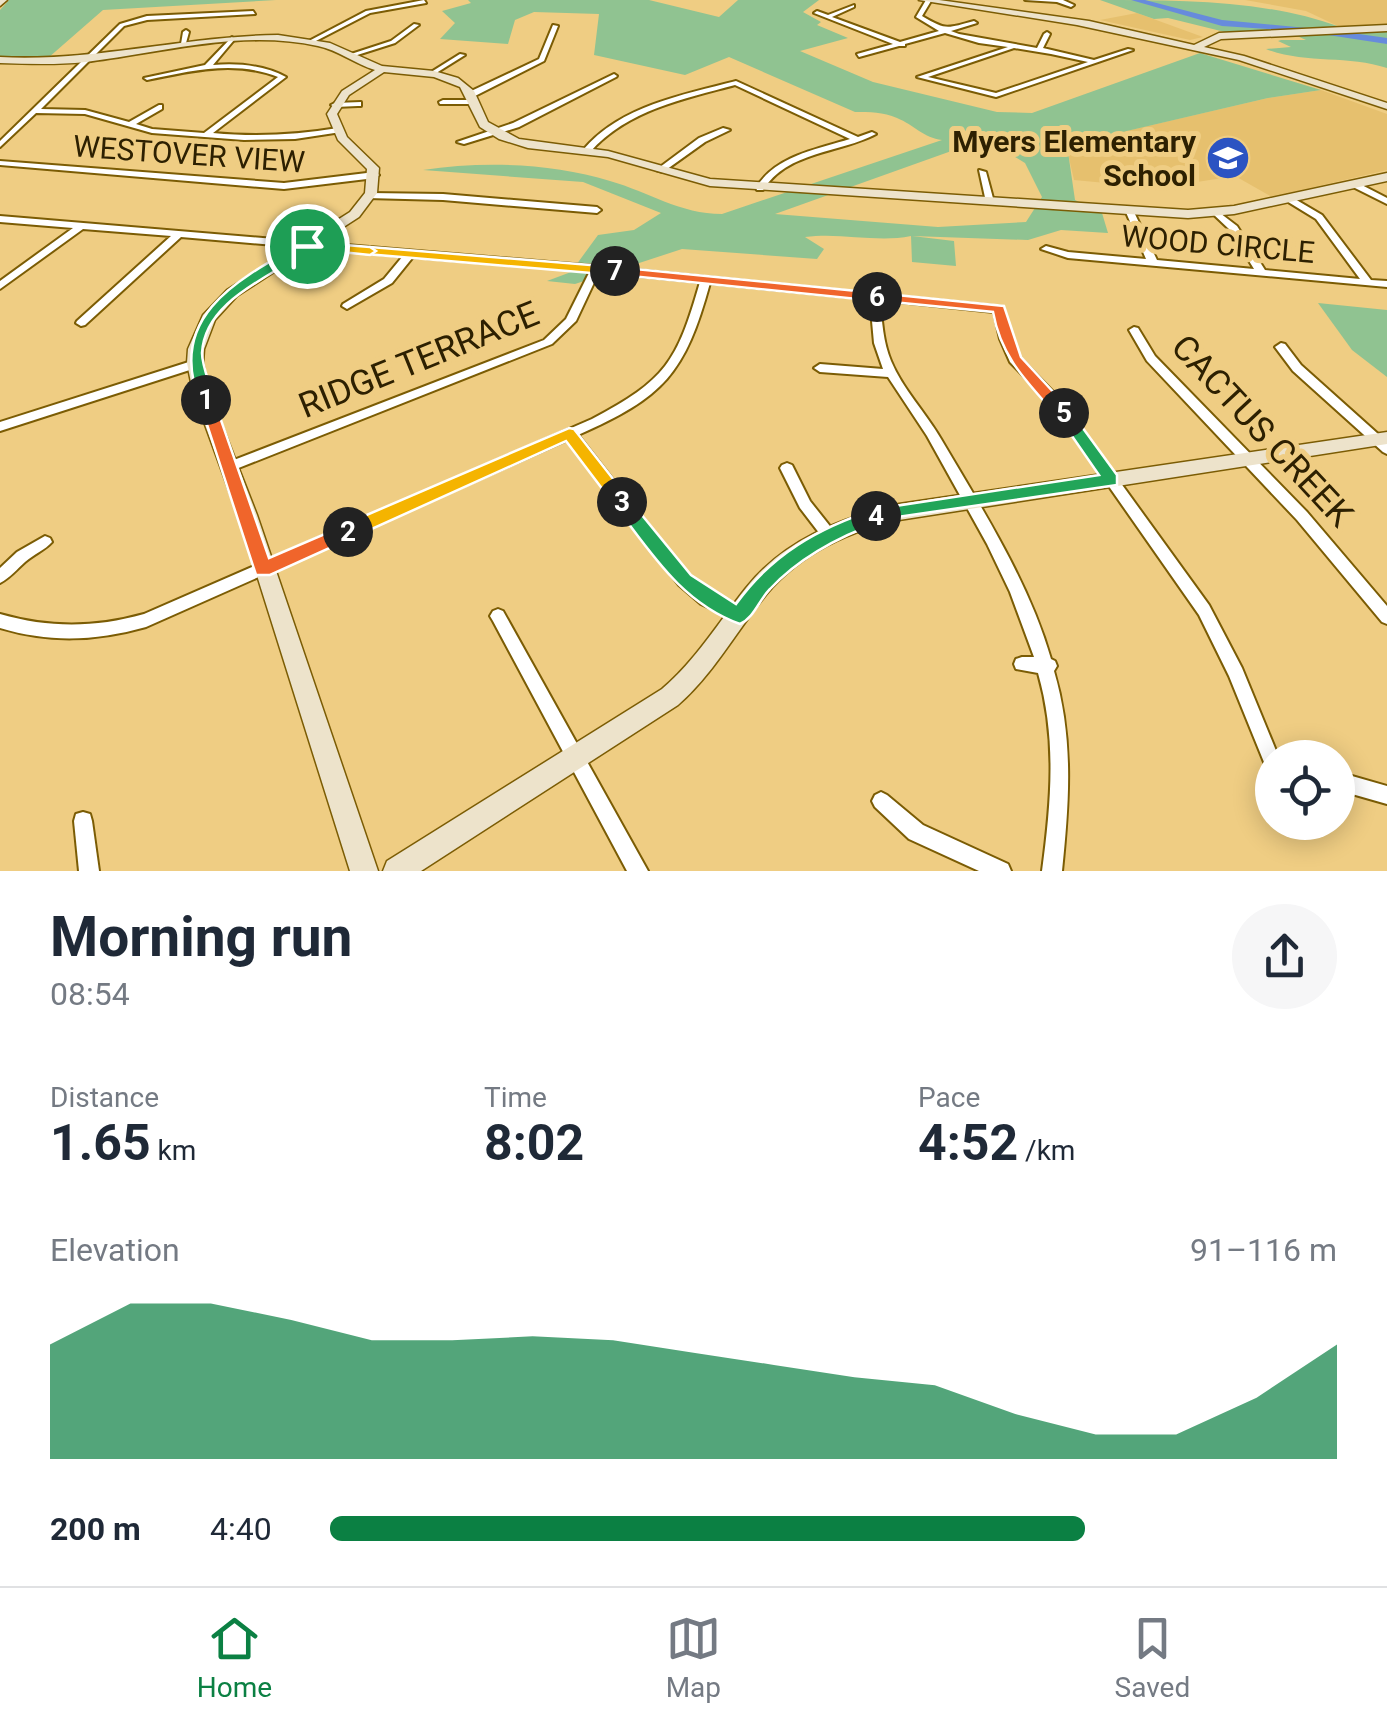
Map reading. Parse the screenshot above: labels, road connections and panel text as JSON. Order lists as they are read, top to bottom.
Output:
{
  "streets": {
    "street": [
      "WESTOVER VIEW",
      "WOOD CIRCLE",
      "RIDGE TERRACE",
      "CACTUS CREEK"
    ]
  },
  "places": {
    "school or university": ["Myers Elementary School"]
  },
  "page": {
    "pins": [
      "7",
      "6",
      "1",
      "5",
      "3",
      "4",
      "2"
    ],
    "heading": ["Morning run", "08:54"],
    "stats": [
      ["Distance", "1.65 km"],
      ["Time", "8:02"],
      ["Pace", "4:52 /km"]
    ],
    "chart": ["Elevation", "91–116 m"],
    "list": [
      {
        "name": "200 m",
        "note": "4:40"
      }
    ],
    "tabs": ["Home", "Map", "Saved"]
  }
}
